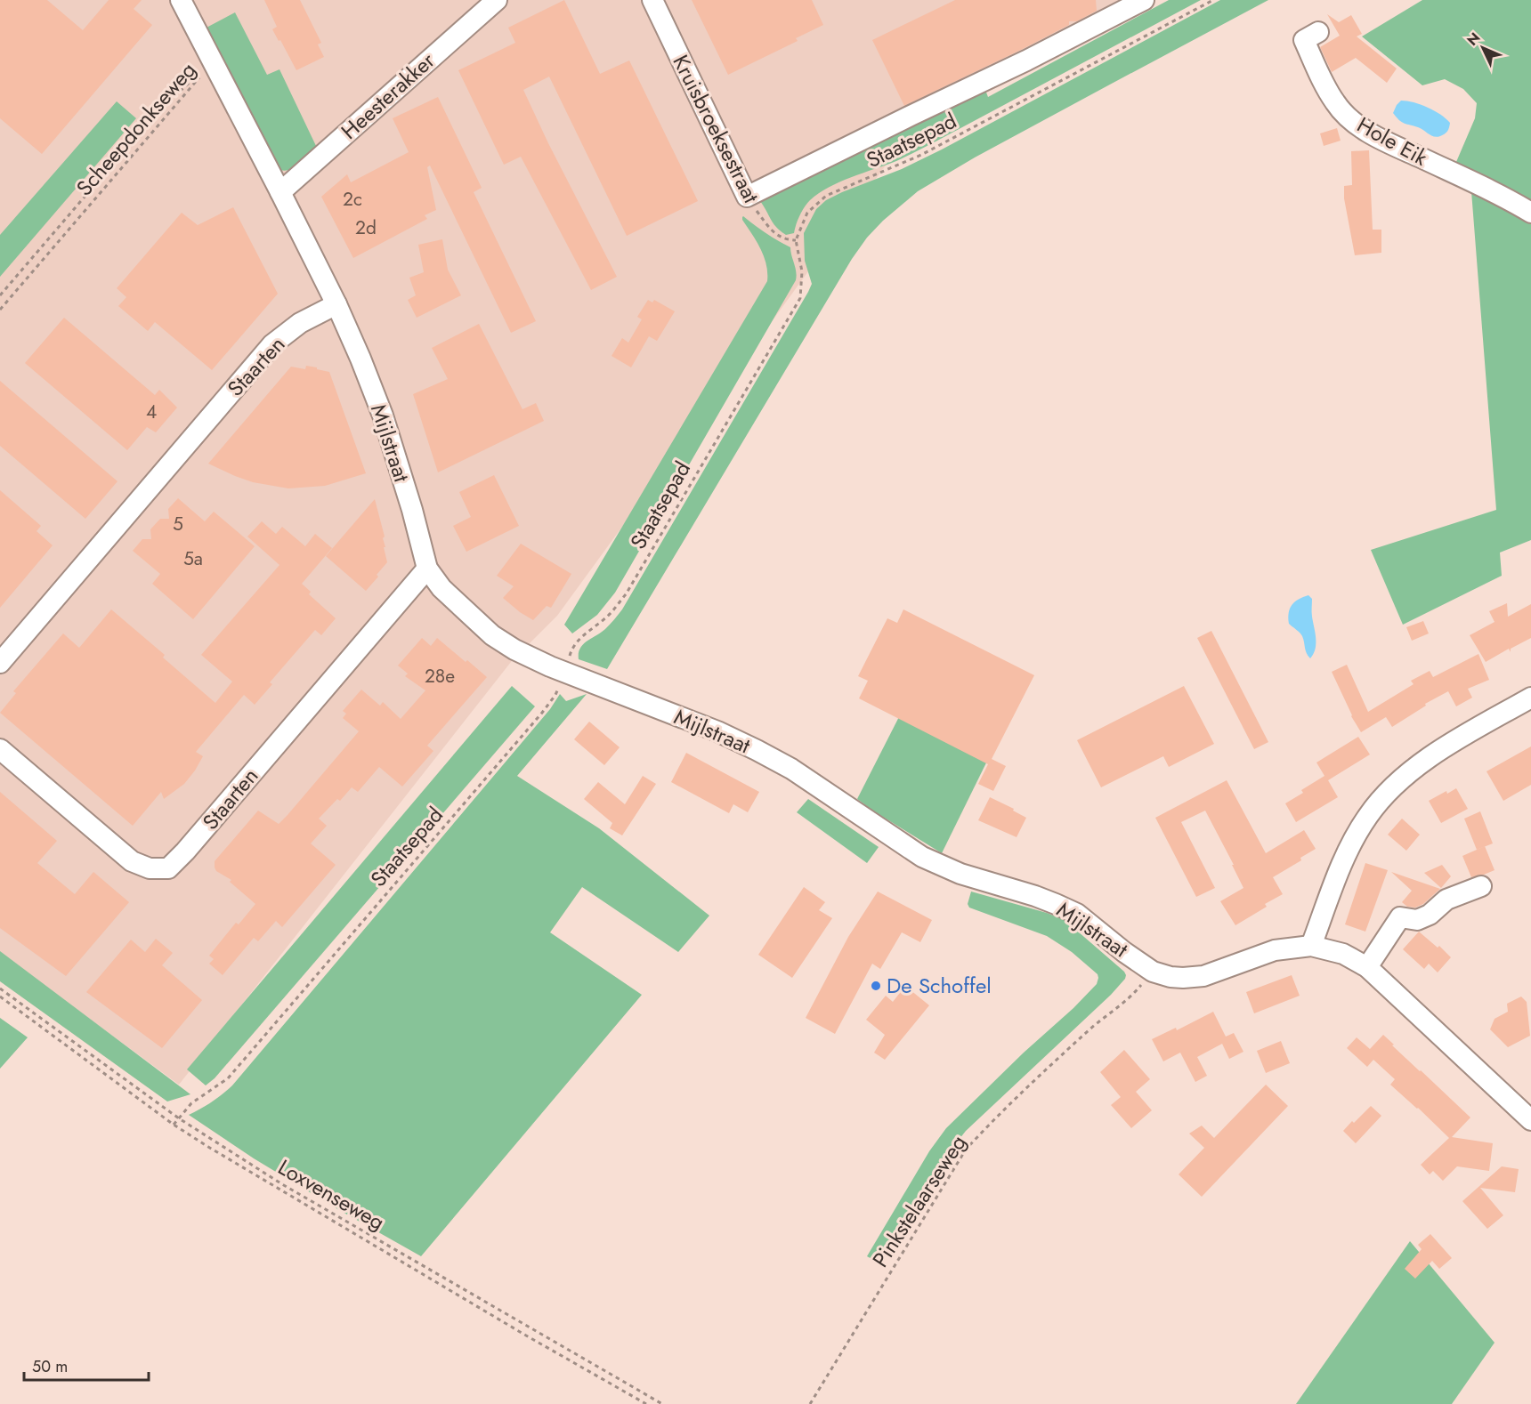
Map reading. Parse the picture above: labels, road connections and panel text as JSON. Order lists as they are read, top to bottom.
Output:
{
  "streets": {
    "street": [
      "Heesterakker",
      "Kruisbroeksestraat",
      "Hole Eik",
      "Staarten",
      "Mijlstraat"
    ],
    "path": [
      "Scheepdonkseweg",
      "Staatsepad",
      "Loxvenseweg",
      "Pinkstelaarseweg"
    ]
  },
  "crossings": [
    ["Heesterakker", "Mijlstraat"],
    ["Scheepdonkseweg", "Mijlstraat"],
    ["Kruisbroeksestraat", "Staatsepad"],
    ["Staatsepad", "Mijlstraat"],
    ["Staatsepad", "Loxvenseweg"],
    ["Staarten", "Mijlstraat"],
    ["Mijlstraat", "Pinkstelaarseweg"]
  ],
  "places": ["De Schoffel"],
  "house_numbers": [
    "2c",
    "2d",
    "4",
    "5",
    "5a",
    "28e"
  ],
  "scale_bar": "50 m",
  "north": "top left"
}
